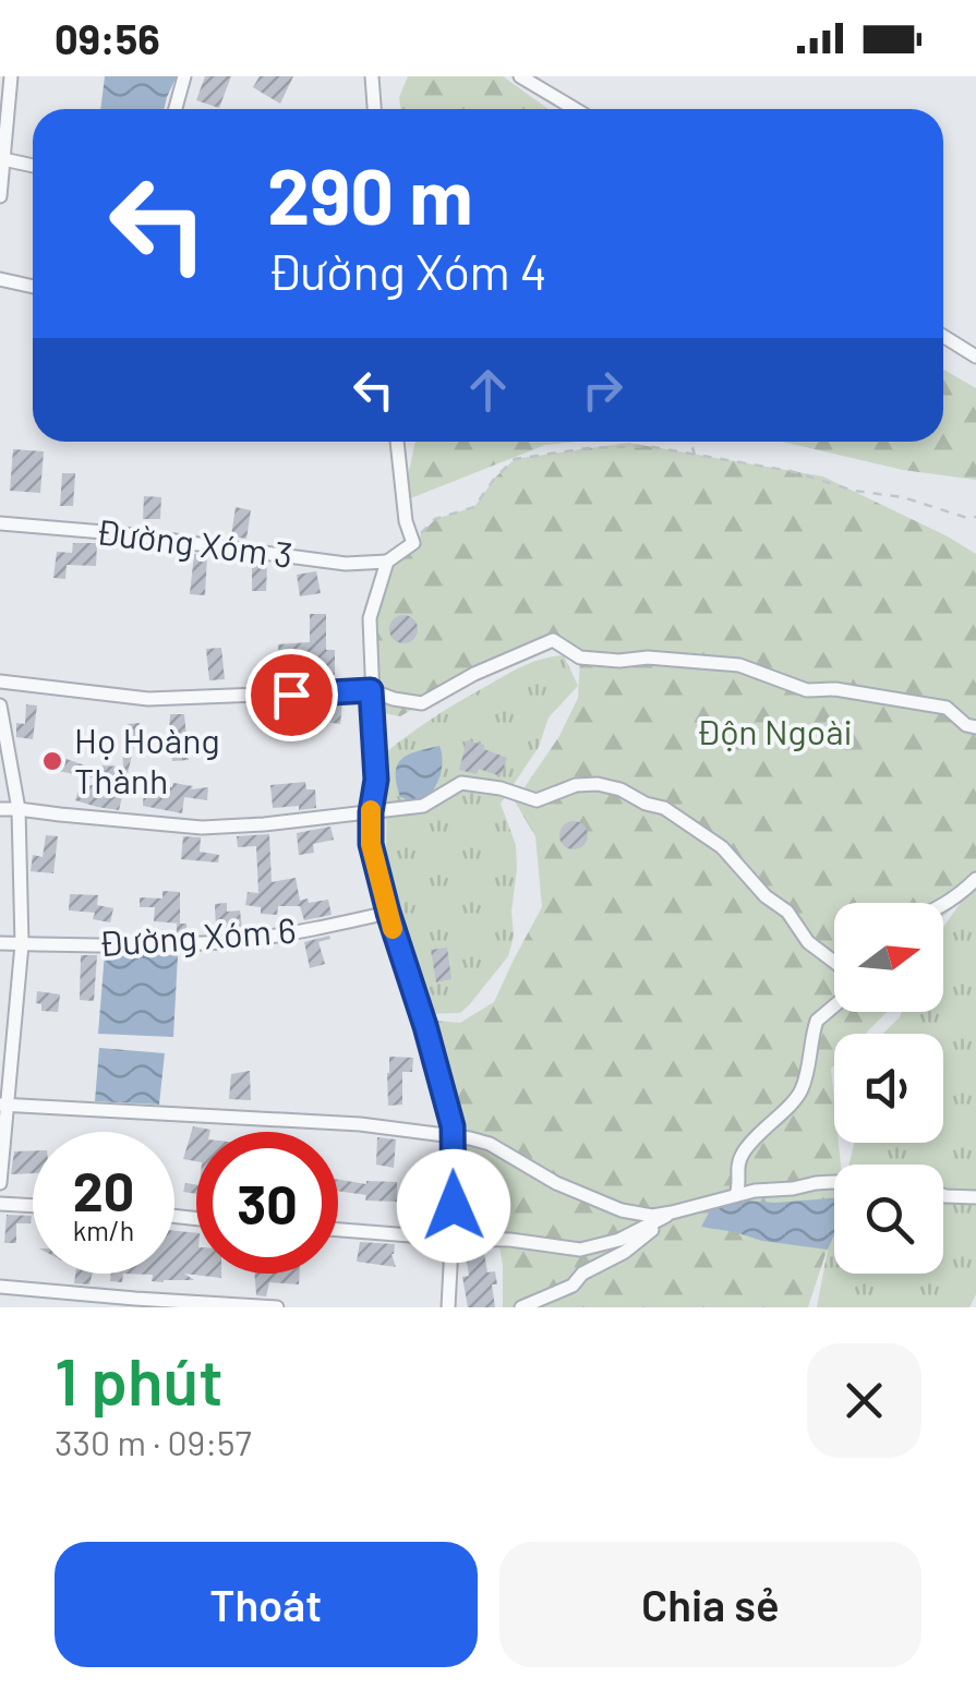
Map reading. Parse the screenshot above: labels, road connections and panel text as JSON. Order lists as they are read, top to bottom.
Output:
{
  "streets": {
    "street": ["Đường Xóm 3", "Đường Xóm 6"]
  },
  "parks": ["Độn Ngoài"],
  "places": ["Họ Hoàng Thành"],
  "north": "right",
  "page": {
    "status": "09:56",
    "turn": ["290 m", "Đường Xóm 4"],
    "speed": "20 km/h",
    "limit": "30",
    "heading": ["1 phút", "330 m · 09:57"],
    "buttons": ["Thoát", "Chia sẻ"]
  }
}
